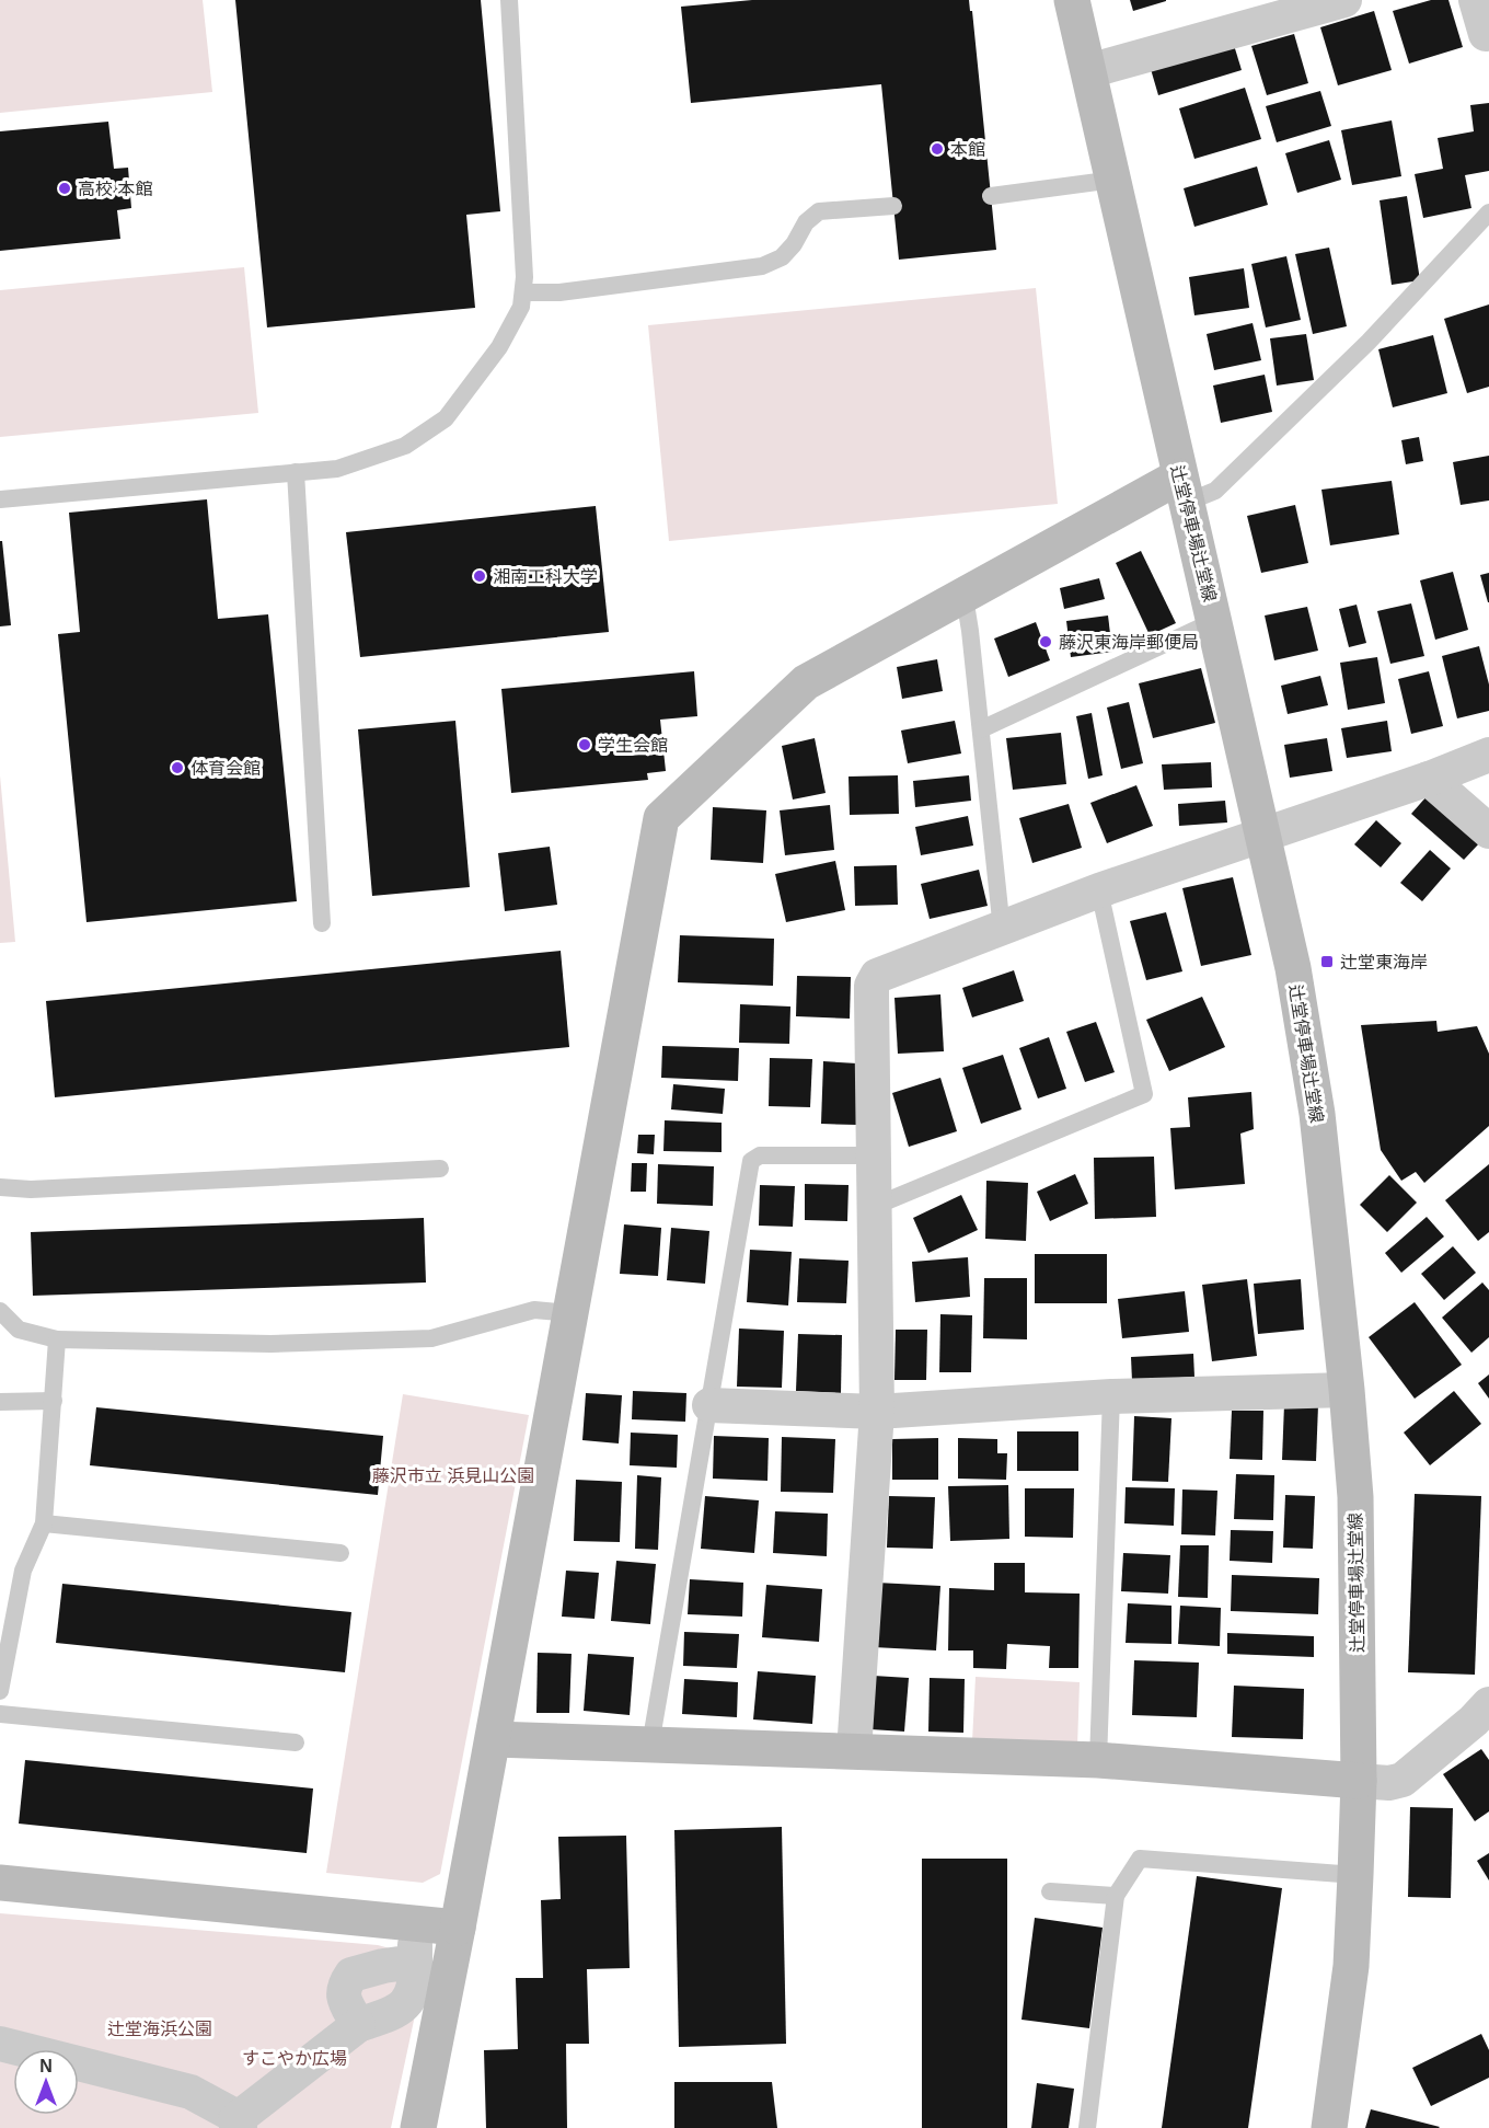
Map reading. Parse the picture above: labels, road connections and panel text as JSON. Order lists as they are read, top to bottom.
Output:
{
  "streets": {
    "street": ["辻堂停車場辻堂線"]
  },
  "parks": ["藤沢市立 浜見山公園", "辻堂海浜公園", "すこやか広場"],
  "places": {
    "other": [
      "本館",
      "高校 本館",
      "湘南工科大学",
      "藤沢東海岸郵便局",
      "学生会館",
      "体育会館"
    ],
    "transit": ["辻堂東海岸"]
  },
  "north": "top"
}
